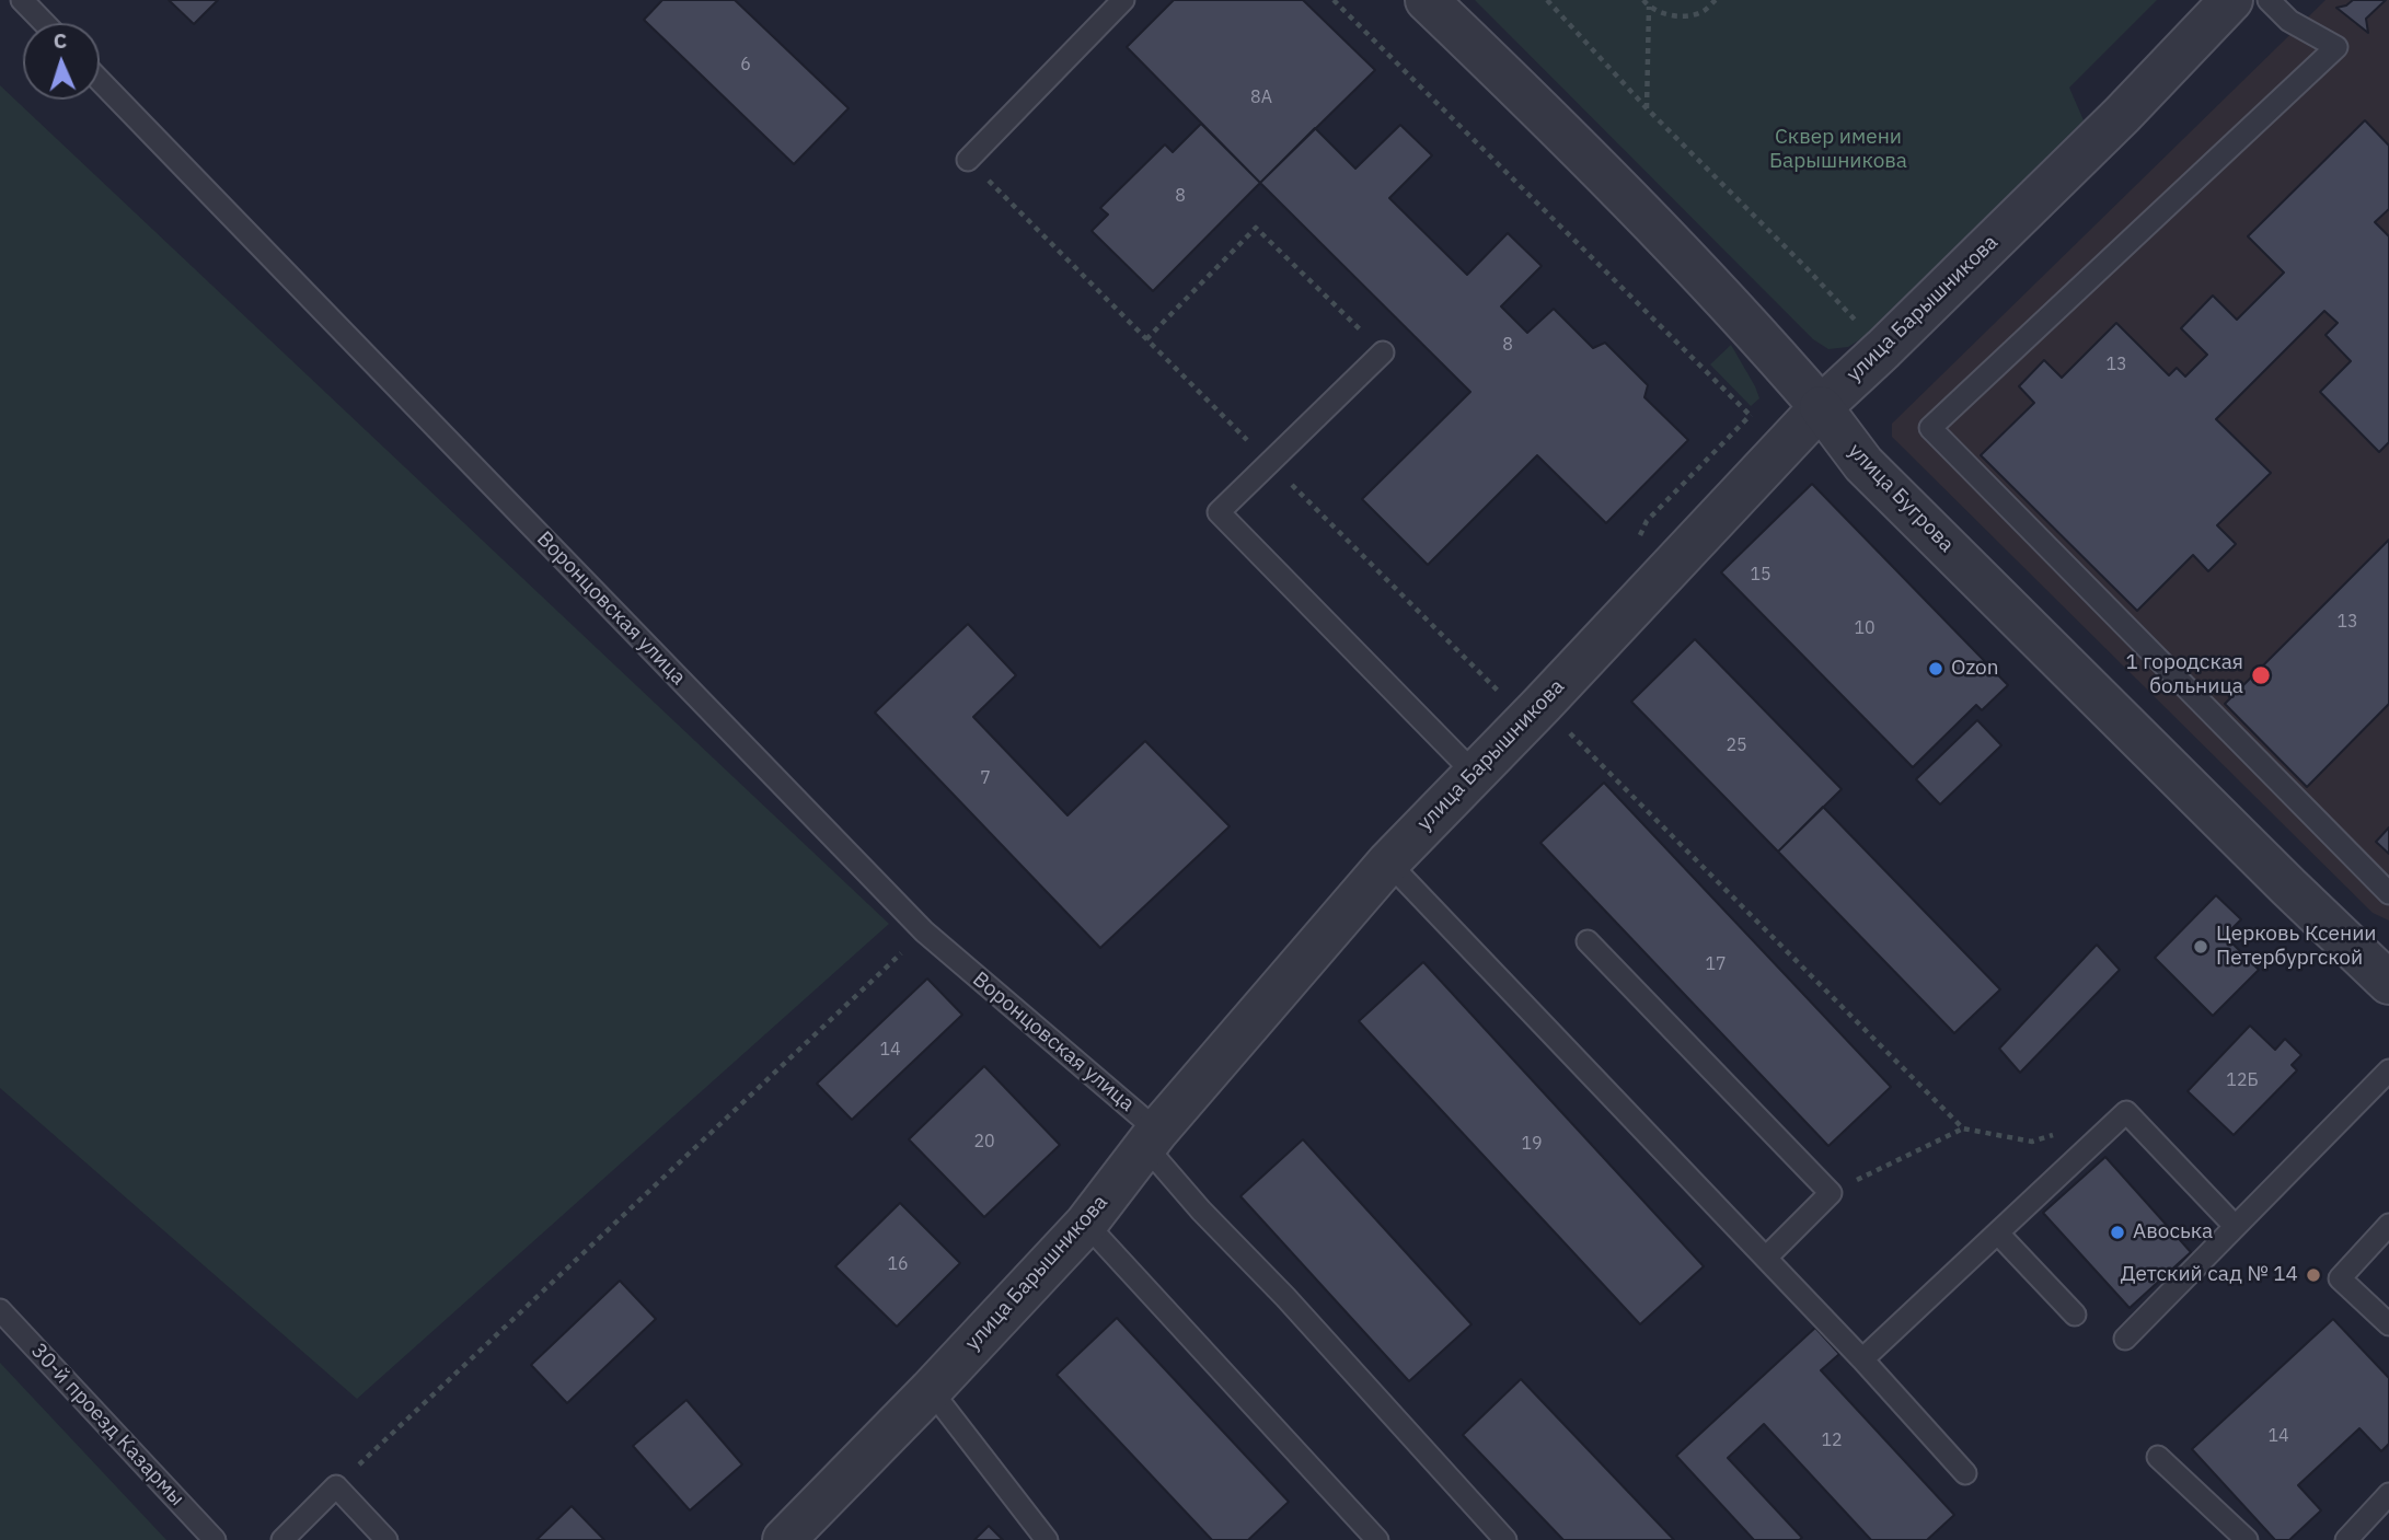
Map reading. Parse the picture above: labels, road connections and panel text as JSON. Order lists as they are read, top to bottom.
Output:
{
  "streets": {
    "street": ["улица Барышникова", "улица Бугрова"],
    "lane": ["Воронцовская улица", "30-й проезд Казармы"]
  },
  "crossings": [
    ["улица Барышникова", "улица Бугрова"],
    ["улица Барышникова", "Воронцовская улица"]
  ],
  "parks": ["Сквер имени Барышникова"],
  "places": [
    "Ozon",
    "1 городская больница",
    "Церковь Ксении Петербургской",
    "Авоська",
    "Детский сад № 14"
  ],
  "house_numbers": [
    "6",
    "8А",
    "8",
    "8",
    "13",
    "15",
    "13",
    "10",
    "25",
    "7",
    "17",
    "14",
    "12Б",
    "20",
    "19",
    "16",
    "14",
    "12"
  ],
  "north": "top"
}
